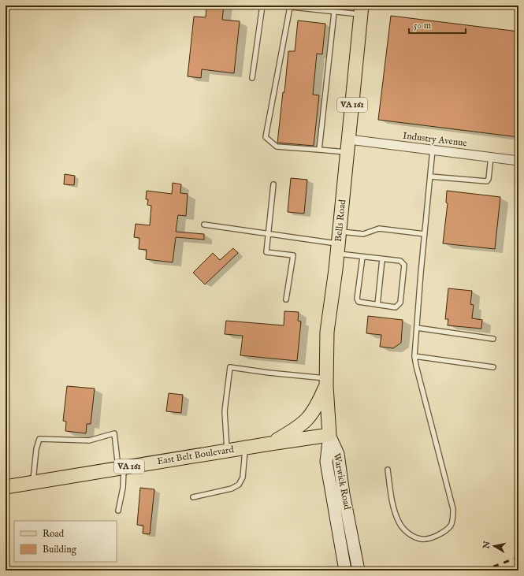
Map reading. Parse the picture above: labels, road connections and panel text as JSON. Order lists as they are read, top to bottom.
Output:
{
  "streets": {
    "main road": [
      "VA 161",
      "Bells Road",
      "East Belt Boulevard",
      "Warwick Road"
    ],
    "street": ["Industry Avenue"]
  },
  "crossings": [
    ["VA 161", "Bells Road"],
    ["VA 161", "East Belt Boulevard"],
    ["Industry Avenue", "Bells Road"],
    ["Bells Road", "East Belt Boulevard"],
    ["Bells Road", "Warwick Road"],
    ["East Belt Boulevard", "Warwick Road"]
  ],
  "legend": ["Road", "Building"],
  "scale_bar": "50 m",
  "north": "left"
}
